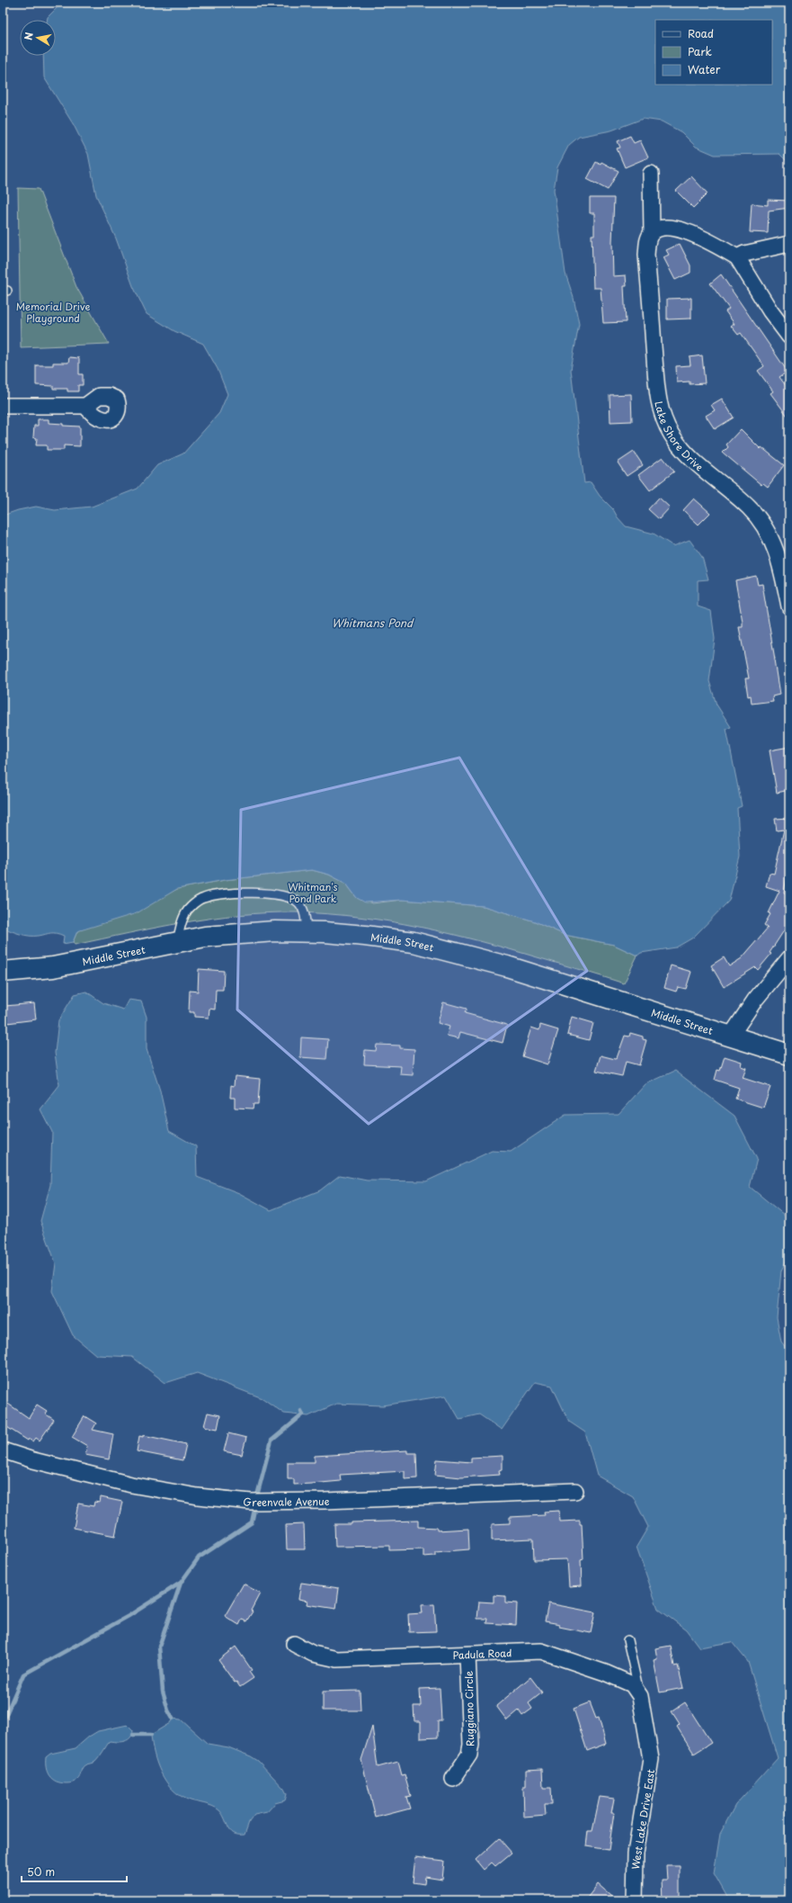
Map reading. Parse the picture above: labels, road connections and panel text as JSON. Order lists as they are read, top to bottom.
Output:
{
  "streets": {
    "main road": ["Middle Street"],
    "street": [
      "Lake Shore Drive",
      "Greenvale Avenue",
      "Padula Road",
      "Ruggiano Circle",
      "West Lake Drive East"
    ]
  },
  "crossings": [
    ["Padula Road", "Ruggiano Circle"],
    ["Padula Road", "West Lake Drive East"]
  ],
  "water": ["Whitmans Pond"],
  "parks": ["Memorial Drive Playground", "Whitman's Pond Park"],
  "legend": ["Road", "Park", "Water"],
  "scale_bar": "50 m",
  "north": "left"
}
